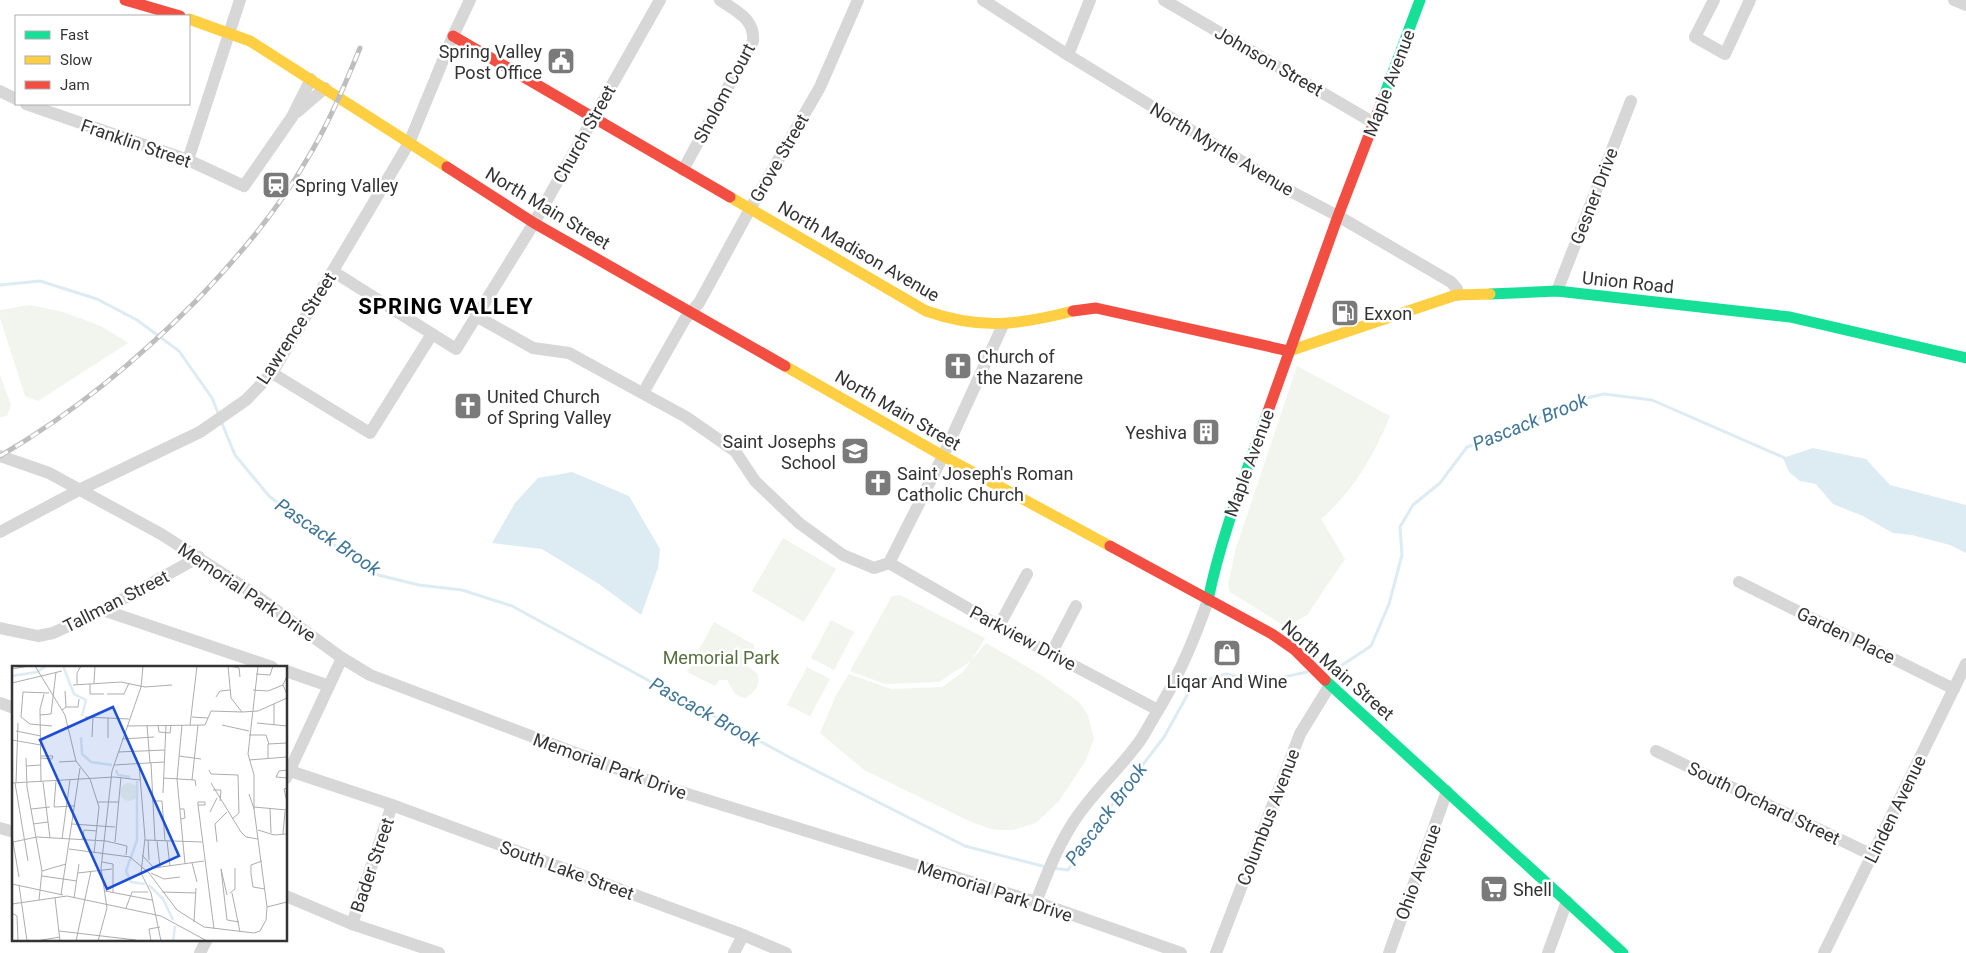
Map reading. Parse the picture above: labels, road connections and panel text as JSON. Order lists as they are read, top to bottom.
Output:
{
  "streets": {
    "street": [
      "Johnson Street",
      "Maple Avenue",
      "Sholom Court",
      "Church Street",
      "Franklin Street",
      "North Myrtle Avenue",
      "Grove Street",
      "Gesner Drive",
      "North Main Street",
      "North Madison Avenue",
      "Union Road",
      "Lawrence Street",
      "Memorial Park Drive",
      "Tallman Street",
      "Garden Place",
      "Parkview Drive",
      "South Orchard Street",
      "Linden Avenue",
      "Columbus Avenue",
      "Bader Street",
      "South Lake Street",
      "Ohio Avenue"
    ]
  },
  "crossings": [
    ["Johnson Street", "Maple Avenue"],
    ["Maple Avenue", "North Myrtle Avenue"],
    ["Maple Avenue", "North Main Street"],
    ["Maple Avenue", "North Madison Avenue"],
    ["Maple Avenue", "Union Road"],
    ["Maple Avenue", "Memorial Park Drive"],
    ["Maple Avenue", "Parkview Drive"],
    ["Sholom Court", "North Madison Avenue"],
    ["Church Street", "North Main Street"],
    ["Church Street", "North Madison Avenue"],
    ["North Myrtle Avenue", "Union Road"],
    ["Grove Street", "North Main Street"],
    ["Grove Street", "North Madison Avenue"],
    ["Gesner Drive", "Union Road"],
    ["North Main Street", "Lawrence Street"],
    ["North Main Street", "Columbus Avenue"],
    ["North Main Street", "Ohio Avenue"],
    ["North Madison Avenue", "Union Road"],
    ["North Madison Avenue", "Lawrence Street"],
    ["Lawrence Street", "Memorial Park Drive"],
    ["Memorial Park Drive", "Tallman Street"],
    ["Garden Place", "Linden Avenue"],
    ["South Orchard Street", "Linden Avenue"],
    ["Bader Street", "South Lake Street"]
  ],
  "districts": ["SPRING VALLEY"],
  "water": ["Pascack Brook"],
  "parks": ["Memorial Park"],
  "places": {
    "public building": ["Spring Valley Post Office"],
    "station": ["Spring Valley"],
    "fuel station": ["Exxon"],
    "church": ["Church of the Nazarene", "United Church of Spring Valley", "Saint Joseph's Roman Catholic Church"],
    "building": ["Yeshiva"],
    "school or university": ["Saint Josephs School"],
    "shop": ["Liqar And Wine"],
    "supermarket": ["Shell"]
  },
  "legend": ["Fast", "Slow", "Jam"]
}
